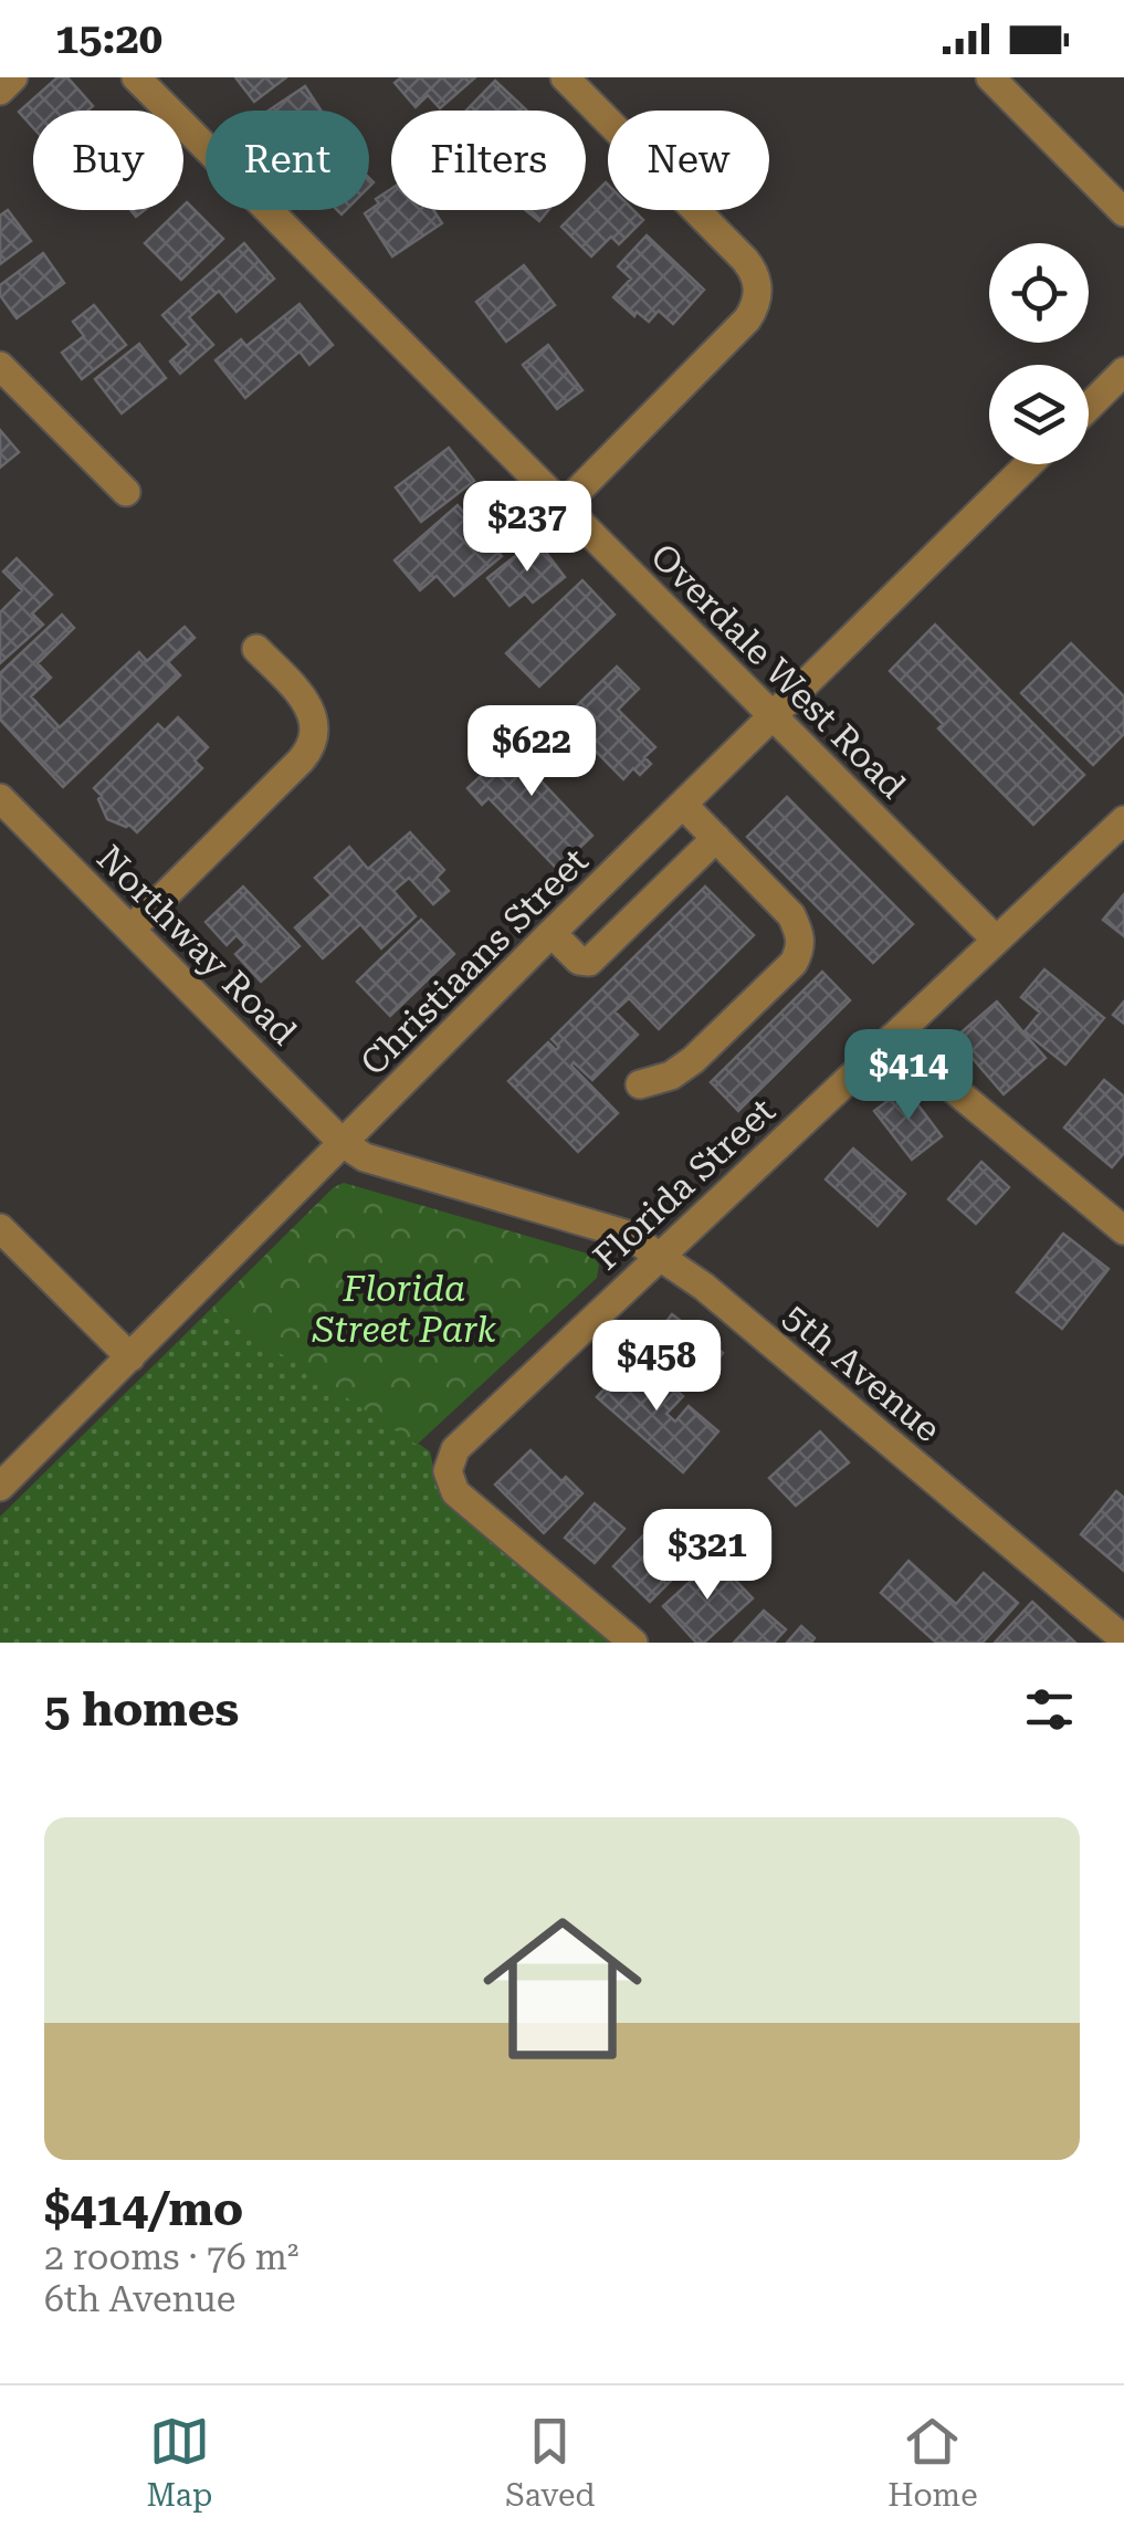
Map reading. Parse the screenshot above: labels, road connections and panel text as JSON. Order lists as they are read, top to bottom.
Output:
{
  "streets": {
    "street": [
      "Overdale West Road",
      "Northway Road",
      "Christiaans Street",
      "Florida Street",
      "5th Avenue"
    ]
  },
  "crossings": [
    ["Overdale West Road", "Christiaans Street"],
    ["Overdale West Road", "Florida Street"],
    ["Northway Road", "Christiaans Street"],
    ["Northway Road", "5th Avenue"],
    ["Christiaans Street", "5th Avenue"],
    ["Florida Street", "5th Avenue"]
  ],
  "parks": ["Florida Street Park"],
  "page": {
    "status": "15:20",
    "chip": [
      "Buy",
      "Rent",
      "Filters",
      "New"
    ],
    "price": [
      "$237",
      "$622",
      "$414",
      "$458",
      "$321"
    ],
    "heading": "5 homes",
    "list": [
      {
        "name": "$414/mo",
        "note": "2 rooms · 76 m² · 6th Avenue"
      }
    ],
    "tabs": ["Map", "Saved", "Home"]
  }
}
